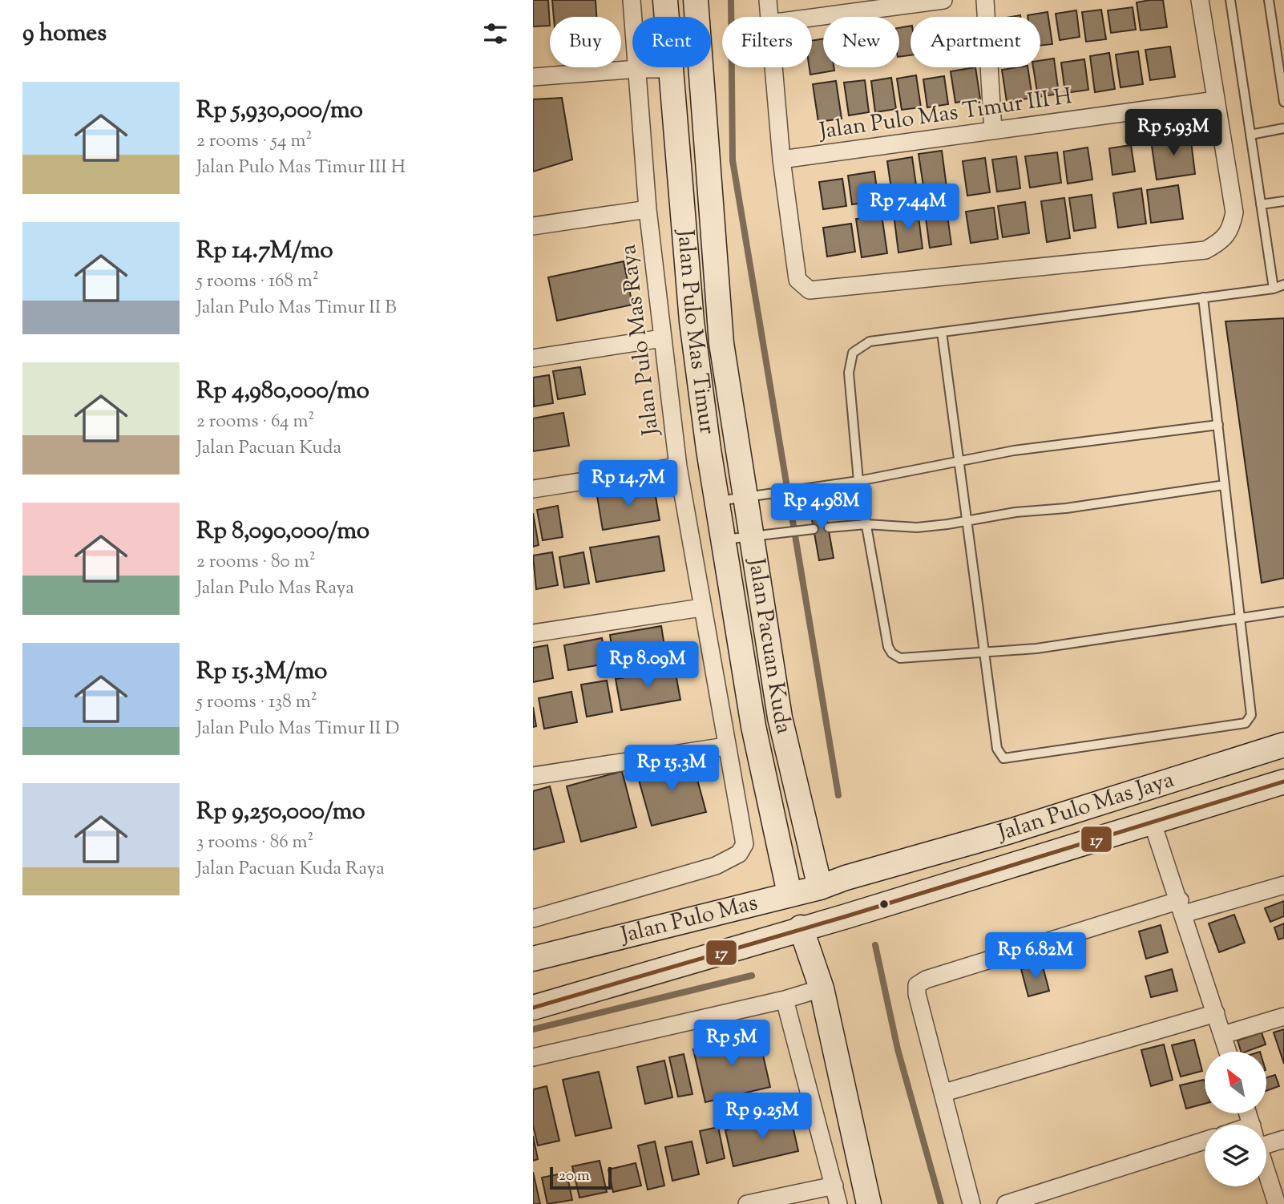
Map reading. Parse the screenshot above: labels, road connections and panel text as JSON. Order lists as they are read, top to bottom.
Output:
{
  "streets": {
    "street": [
      "Jalan Pulo Mas Timur III H",
      "Jalan Pulo Mas Timur",
      "Jalan Pulo Mas Raya",
      "Jalan Pacuan Kuda",
      "Jalan Pulo Mas Jaya",
      "Jalan Pulo Mas"
    ]
  },
  "crossings": [
    ["Jalan Pulo Mas Timur", "Jalan Pulo Mas"],
    ["Jalan Pacuan Kuda", "Jalan Pulo Mas"],
    ["Jalan Pulo Mas Jaya", "Jalan Pulo Mas"]
  ],
  "lines": ["transit line 17"],
  "scale_bar": "20 m",
  "north": "top left",
  "page": {
    "heading": "9 homes",
    "chip": [
      "Buy",
      "Rent",
      "Filters",
      "New",
      "Apartment"
    ],
    "list": [
      {
        "name": "Rp 5,930,000/mo",
        "note": "2 rooms · 54 m² · Jalan Pulo Mas Timur III H"
      },
      {
        "name": "Rp 14.7M/mo",
        "note": "5 rooms · 168 m² · Jalan Pulo Mas Timur II B"
      },
      {
        "name": "Rp 4,980,000/mo",
        "note": "2 rooms · 64 m² · Jalan Pacuan Kuda"
      },
      {
        "name": "Rp 8,090,000/mo",
        "note": "2 rooms · 80 m² · Jalan Pulo Mas Raya"
      },
      {
        "name": "Rp 15.3M/mo",
        "note": "5 rooms · 138 m² · Jalan Pulo Mas Timur II D"
      },
      {
        "name": "Rp 9,250,000/mo",
        "note": "3 rooms · 86 m² · Jalan Pacuan Kuda Raya"
      }
    ],
    "price": [
      "Rp 5.93M",
      "Rp 7.44M",
      "Rp 14.7M",
      "Rp 4.98M",
      "Rp 8.09M",
      "Rp 15.3M",
      "Rp 6.82M",
      "Rp 5M",
      "Rp 9.25M"
    ],
    "scale": "20 m"
  }
}
